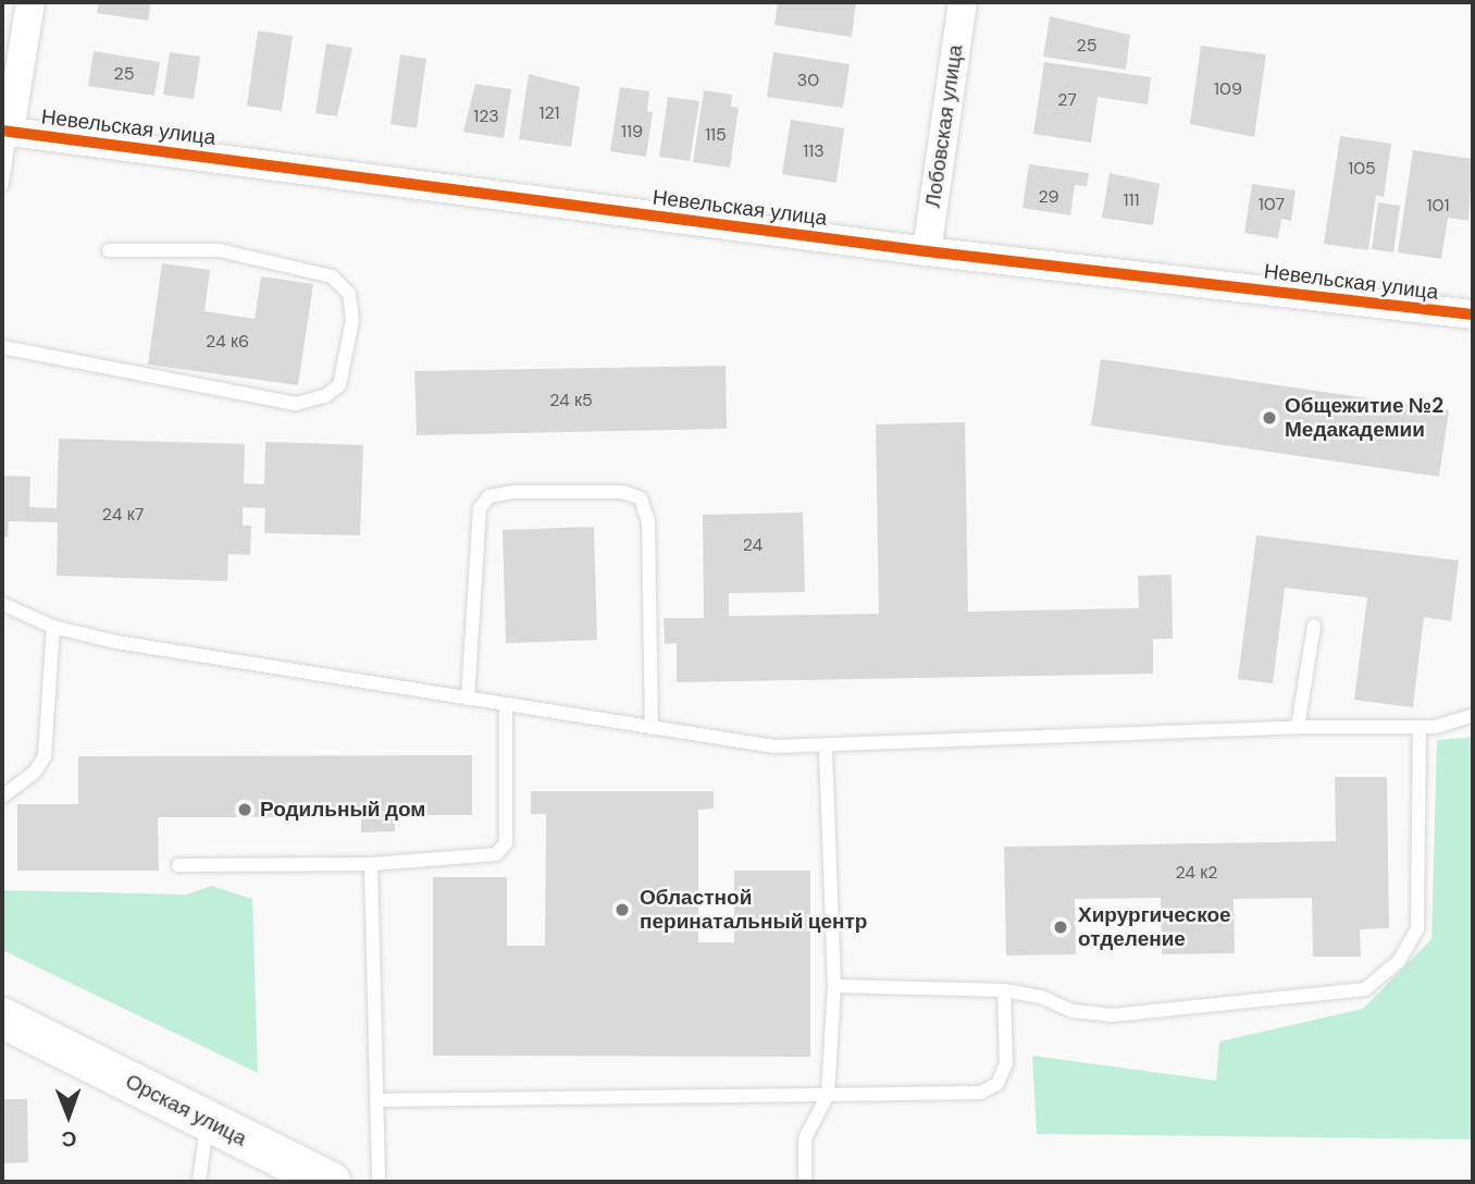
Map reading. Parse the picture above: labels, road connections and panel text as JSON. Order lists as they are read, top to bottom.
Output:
{
  "streets": {
    "main road": ["Орская улица"],
    "street": ["Лобовская улица", "Невельская улица"]
  },
  "crossings": [
    ["Лобовская улица", "Невельская улица"]
  ],
  "places": [
    "Общежитие №2 Медакадемии",
    "Родильный дом",
    "Областной перинатальный центр",
    "Хирургическое отделение"
  ],
  "house_numbers": [
    "25",
    "25",
    "30",
    "109",
    "27",
    "121",
    "123",
    "119",
    "115",
    "113",
    "105",
    "29",
    "111",
    "107",
    "101",
    "24 к6",
    "24 к5",
    "24 к7",
    "24",
    "24 к2"
  ],
  "north": "bottom"
}
